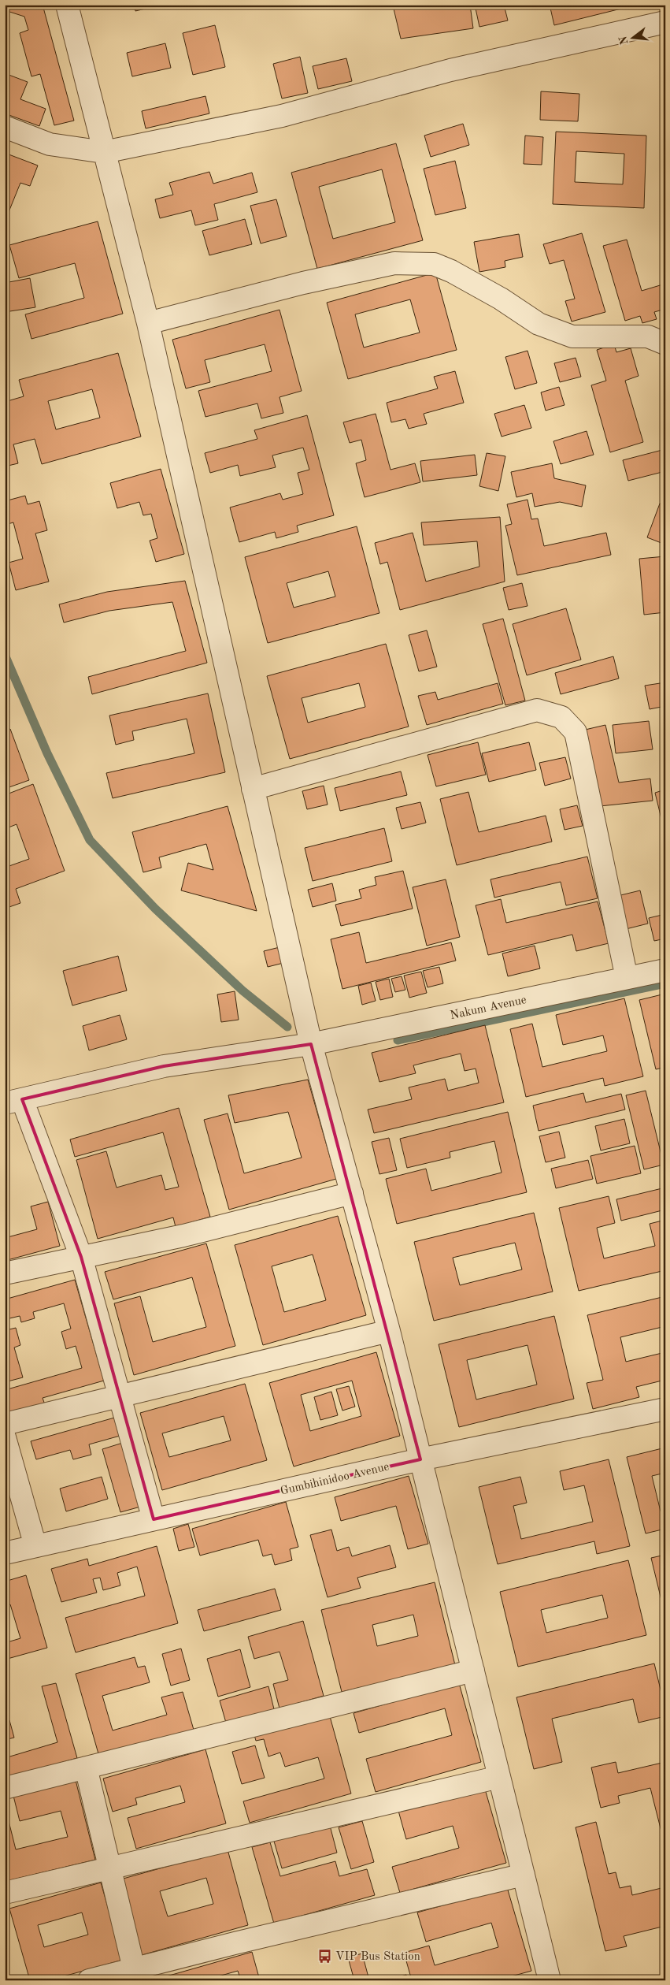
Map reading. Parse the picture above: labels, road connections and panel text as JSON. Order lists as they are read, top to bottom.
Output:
{
  "streets": {
    "street": ["Nakum Avenue", "Gumbihinidoo Avenue"]
  },
  "places": {
    "bus stop": ["VIP Bus Station"]
  },
  "north": "left"
}
